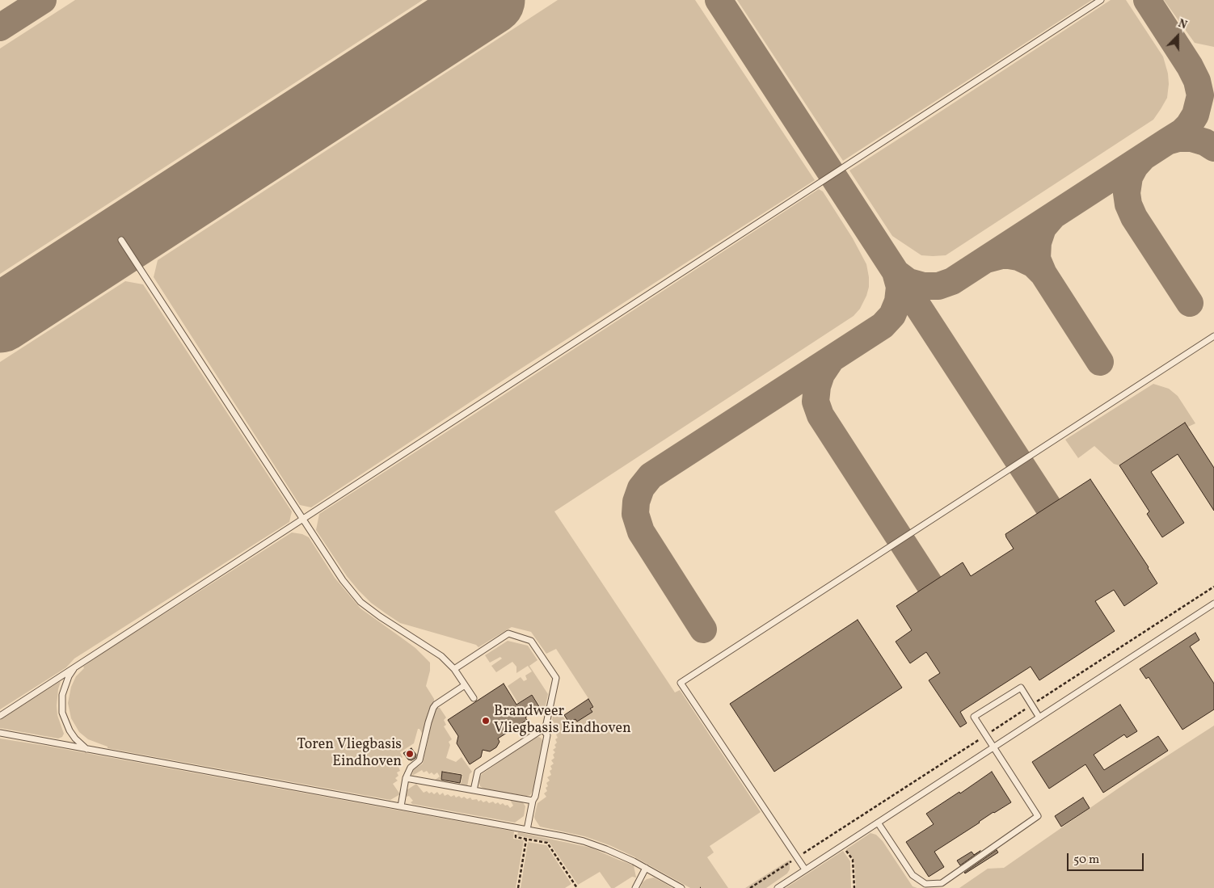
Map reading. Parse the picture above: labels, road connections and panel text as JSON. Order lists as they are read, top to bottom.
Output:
{
  "places": ["Brandweer Vliegbasis Eindhoven", "Toren Vliegbasis Eindhoven"],
  "scale_bar": "50 m",
  "north": "top"
}
